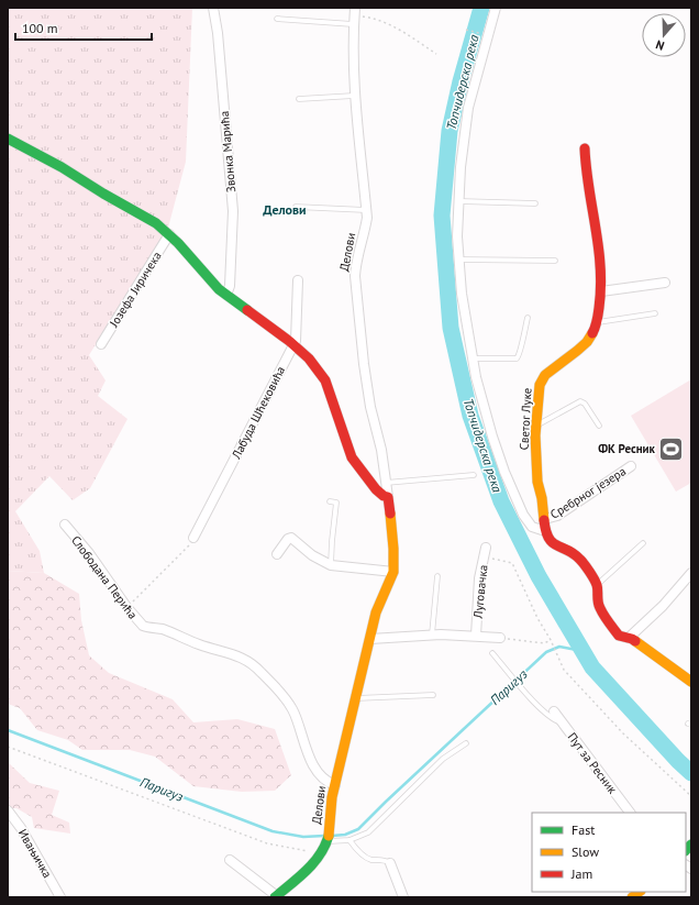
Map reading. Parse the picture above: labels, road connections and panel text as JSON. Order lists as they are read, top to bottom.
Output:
{
  "streets": {
    "street": [
      "Звонка Марића",
      "Делови",
      "Јозефа Јиричека",
      "Лабуда Шћековића",
      "Светог Луке",
      "Сребрног језера",
      "Слободана Перића",
      "Луговачка",
      "Пут за Ресник",
      "Ивањичка"
    ]
  },
  "crossings": [
    ["Делови", "Слободана Перића"],
    ["Делови", "Луговачка"],
    ["Светог Луке", "Сребрног језера"]
  ],
  "districts": ["Делови"],
  "water": ["Топчидерска река", "Паригуз"],
  "places": {
    "sports": ["ФК Ресник"]
  },
  "legend": ["Fast", "Slow", "Jam"],
  "scale_bar": "100 m",
  "north": "bottom"
}
